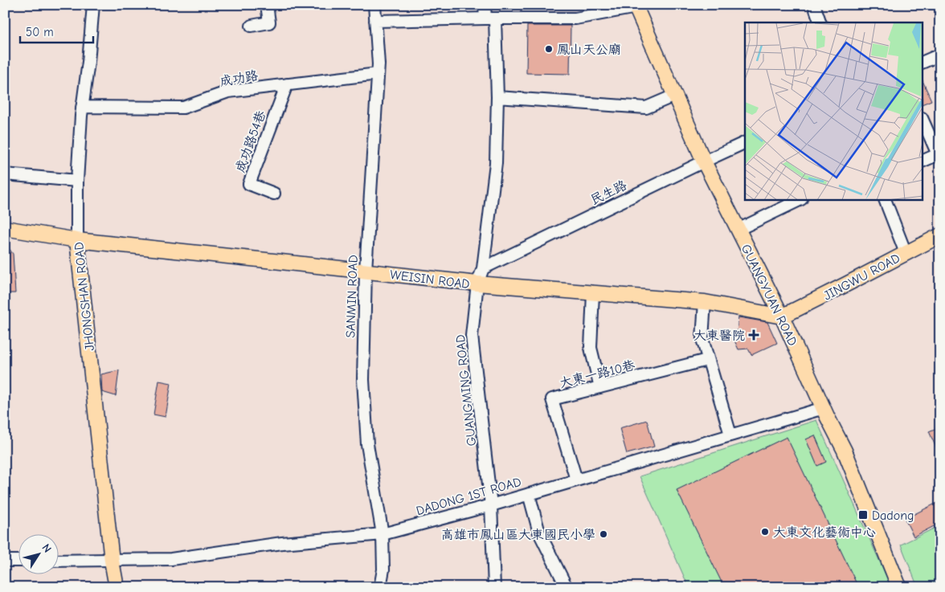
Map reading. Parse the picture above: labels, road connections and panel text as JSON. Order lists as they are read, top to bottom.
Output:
{
  "streets": {
    "main road": [
      "JINGWU ROAD",
      "WEISIN ROAD",
      "GUANGYUAN ROAD",
      "JHONGSHAN ROAD"
    ],
    "street": [
      "成功路",
      "成功路54巷",
      "民生路",
      "SANMIN ROAD",
      "大東一路10巷",
      "GUANGMING ROAD",
      "DADONG 1ST ROAD"
    ]
  },
  "crossings": [
    ["成功路", "成功路54巷"],
    ["成功路", "JHONGSHAN ROAD"],
    ["成功路", "SANMIN ROAD"],
    ["民生路", "GUANGYUAN ROAD"],
    ["民生路", "GUANGMING ROAD"],
    ["JINGWU ROAD", "WEISIN ROAD"],
    ["JINGWU ROAD", "GUANGYUAN ROAD"],
    ["WEISIN ROAD", "GUANGYUAN ROAD"],
    ["WEISIN ROAD", "JHONGSHAN ROAD"],
    ["WEISIN ROAD", "SANMIN ROAD"],
    ["WEISIN ROAD", "GUANGMING ROAD"],
    ["GUANGYUAN ROAD", "DADONG 1ST ROAD"],
    ["JHONGSHAN ROAD", "DADONG 1ST ROAD"],
    ["SANMIN ROAD", "DADONG 1ST ROAD"],
    ["大東一路10巷", "DADONG 1ST ROAD"],
    ["GUANGMING ROAD", "DADONG 1ST ROAD"]
  ],
  "places": {
    "other": ["鳳山天公廟", "大東文化藝術中心", "高雄市鳳山區大東國民小學"],
    "health": ["大東醫院"],
    "transit": ["Dadong"]
  },
  "scale_bar": "50 m",
  "north": "top right"
}
